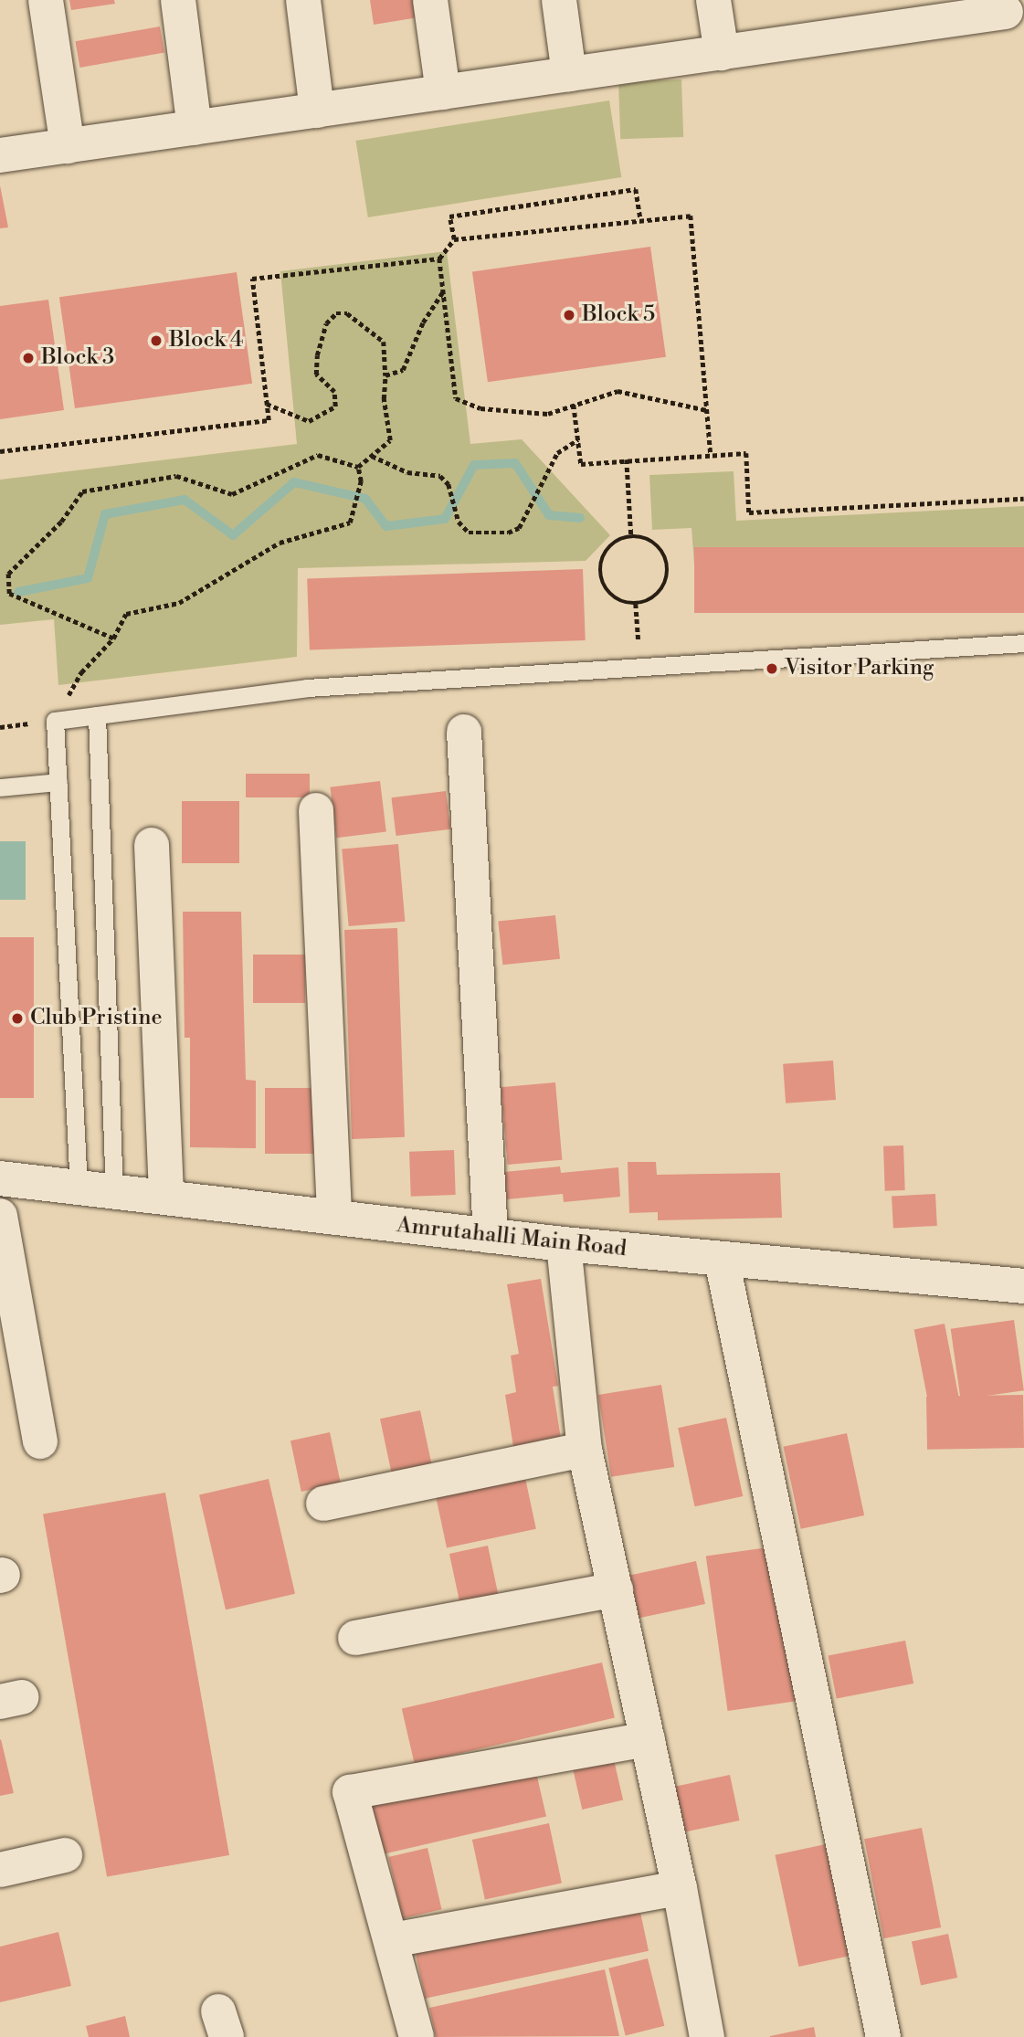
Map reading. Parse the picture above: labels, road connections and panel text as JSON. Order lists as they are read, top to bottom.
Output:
{
  "streets": {
    "street": ["Amrutahalli Main Road"]
  },
  "places": [
    "Block 5",
    "Block 4",
    "Block 3",
    "Visitor Parking",
    "Club Pristine"
  ]
}
